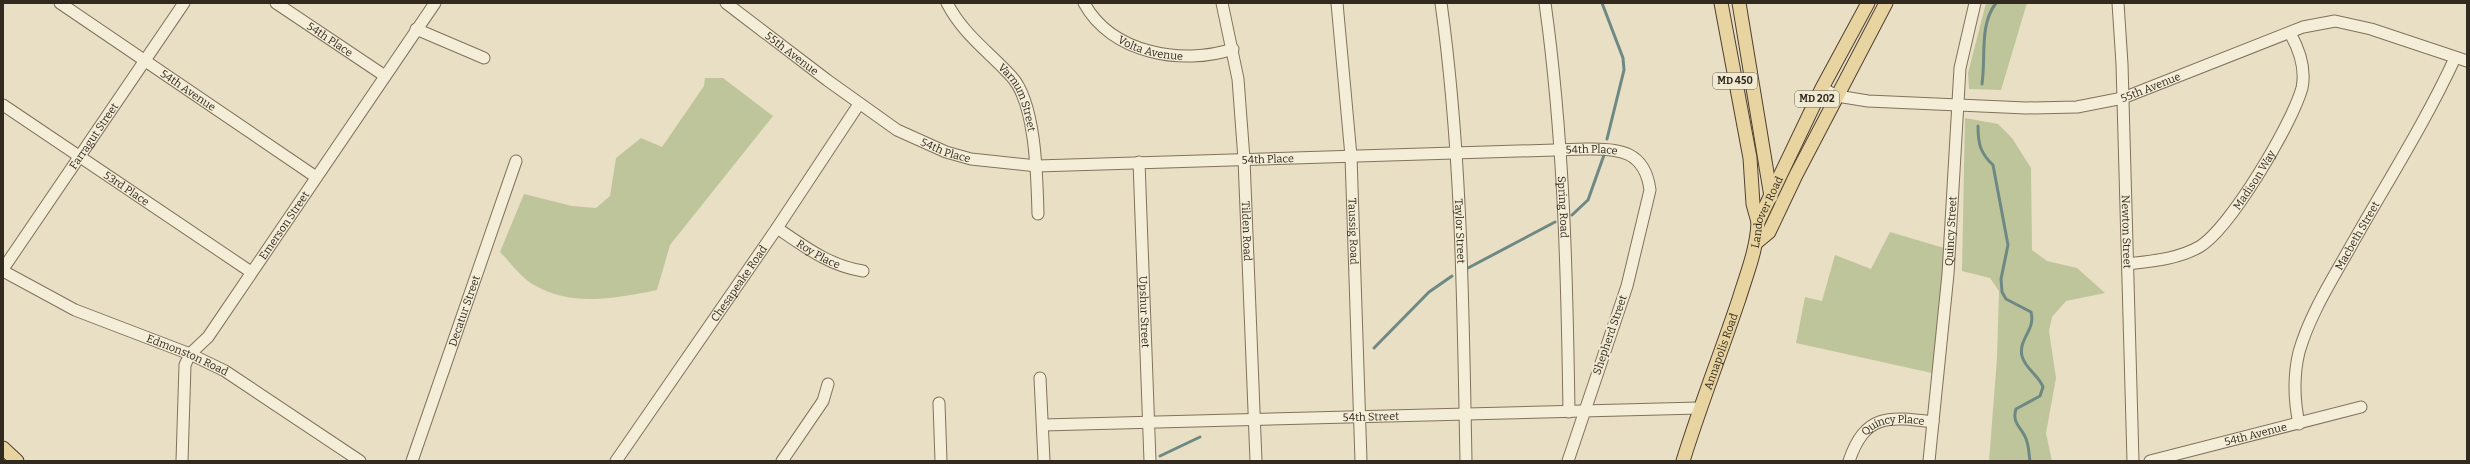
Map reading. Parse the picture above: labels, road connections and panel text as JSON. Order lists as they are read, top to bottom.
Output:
{
  "streets": {
    "main road": [
      "MD 450",
      "MD 202",
      "Landover Road",
      "Annapolis Road"
    ],
    "street": [
      "54th Place",
      "Volta Avenue",
      "55th Avenue",
      "54th Avenue",
      "Varnum Street",
      "Farragut Street",
      "Madison Way",
      "53rd Place",
      "Spring Road",
      "Emerson Street",
      "Tilden Road",
      "Quincy Street",
      "Taussig Road",
      "Taylor Street",
      "Newton Street",
      "Macbeth Street",
      "Roy Place",
      "Chesapeake Road",
      "Decatur Street",
      "Upshur Street",
      "Shepherd Street",
      "Edmonston Road",
      "54th Street",
      "Quincy Place"
    ]
  },
  "crossings": [
    ["54th Place", "55th Avenue"],
    ["54th Place", "Varnum Street"],
    ["54th Place", "Spring Road"],
    ["54th Place", "Emerson Street"],
    ["54th Place", "Tilden Road"],
    ["54th Place", "Taussig Road"],
    ["54th Place", "Taylor Street"],
    ["54th Place", "Chesapeake Road"],
    ["54th Place", "Upshur Street"],
    ["54th Place", "Shepherd Street"],
    ["Volta Avenue", "Tilden Road"],
    ["55th Avenue", "Madison Way"],
    ["55th Avenue", "Landover Road"],
    ["55th Avenue", "Quincy Street"],
    ["55th Avenue", "Newton Street"],
    ["55th Avenue", "Macbeth Street"],
    ["55th Avenue", "Chesapeake Road"],
    ["MD 450", "Landover Road"],
    ["54th Avenue", "Farragut Street"],
    ["54th Avenue", "Emerson Street"],
    ["54th Avenue", "Macbeth Street"],
    ["Farragut Street", "53rd Place"],
    ["Farragut Street", "Edmonston Road"],
    ["Madison Way", "Newton Street"],
    ["53rd Place", "Emerson Street"],
    ["Landover Road", "Annapolis Road"],
    ["Spring Road", "54th Street"],
    ["Emerson Street", "Edmonston Road"],
    ["Tilden Road", "54th Street"],
    ["Quincy Street", "Quincy Place"],
    ["Taussig Road", "54th Street"],
    ["Taylor Street", "54th Street"],
    ["Roy Place", "Chesapeake Road"],
    ["Upshur Street", "54th Street"],
    ["Shepherd Street", "54th Street"],
    ["Annapolis Road", "54th Street"]
  ]
}
